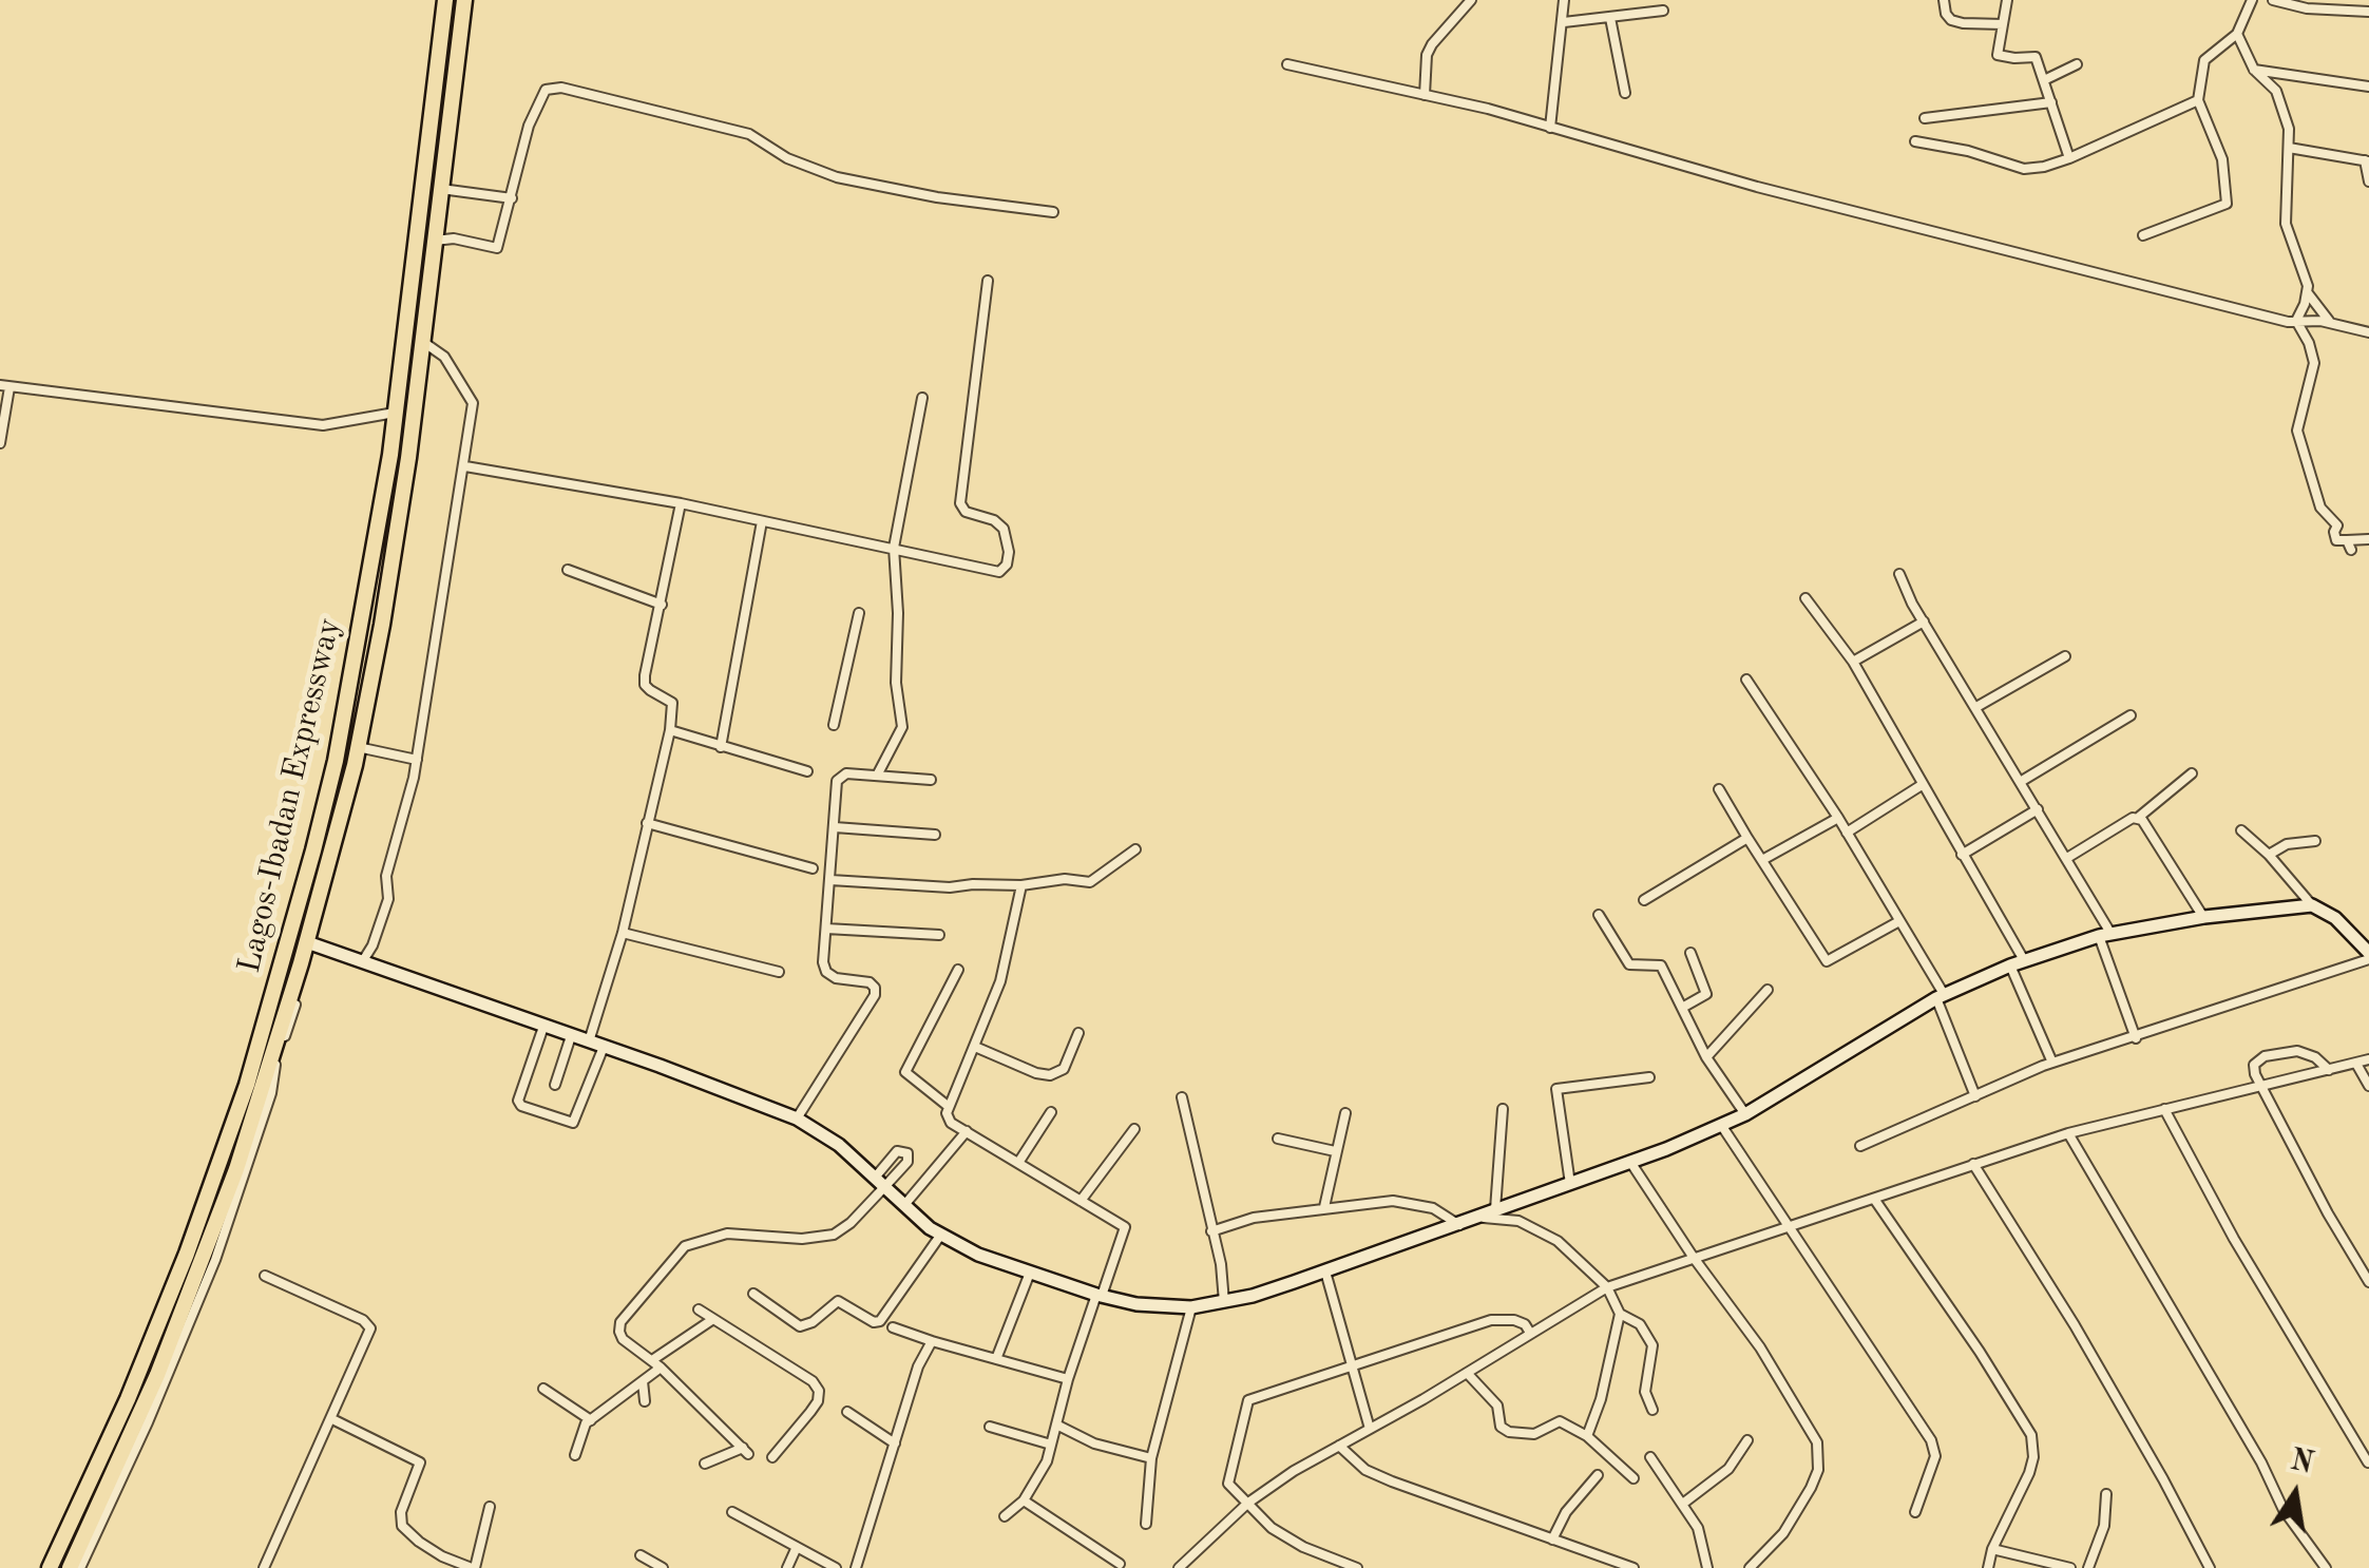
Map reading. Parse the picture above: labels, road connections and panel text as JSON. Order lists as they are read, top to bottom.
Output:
{
  "streets": {
    "highway": ["Lagos-Ibadan Expressway"]
  },
  "north": "top"
}
